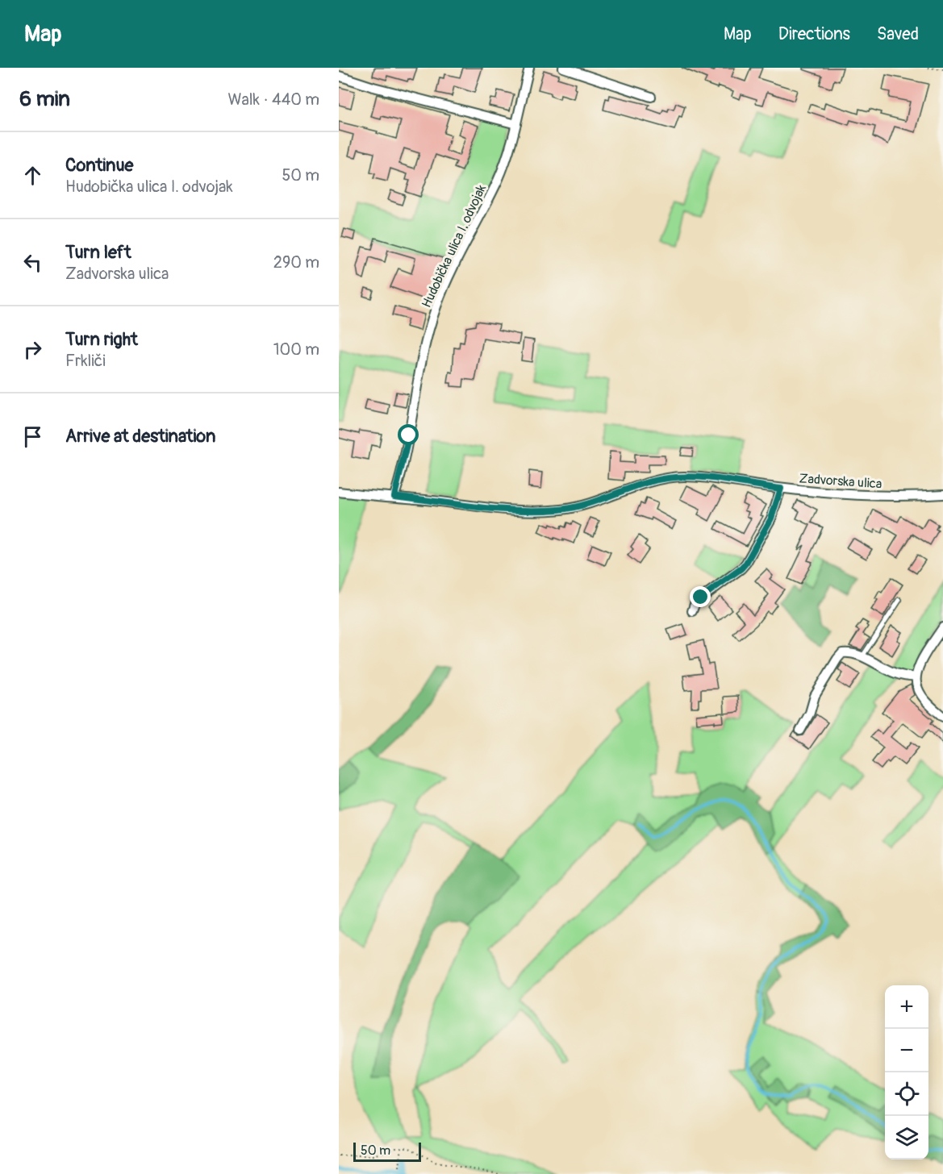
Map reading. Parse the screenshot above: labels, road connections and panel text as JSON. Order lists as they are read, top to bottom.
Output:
{
  "streets": {
    "street": ["Hudobička ulica I. odvojak", "Zadvorska ulica"]
  },
  "crossings": [
    ["Hudobička ulica I. odvojak", "Zadvorska ulica"]
  ],
  "scale_bar": "50 m",
  "page": {
    "header": "Map",
    "nav": ["Map", "Directions", "Saved"],
    "heading": ["6 min", "Walk · 440 m"],
    "list": [
      ["Continue", "Hudobička ulica I. odvojak", "50 m"],
      ["Turn left", "Zadvorska ulica", "290 m"],
      ["Turn right", "Frkliči", "100 m"],
      "Arrive at destination"
    ],
    "map_buttons": ["+", "−"],
    "scale": "50 m"
  }
}
